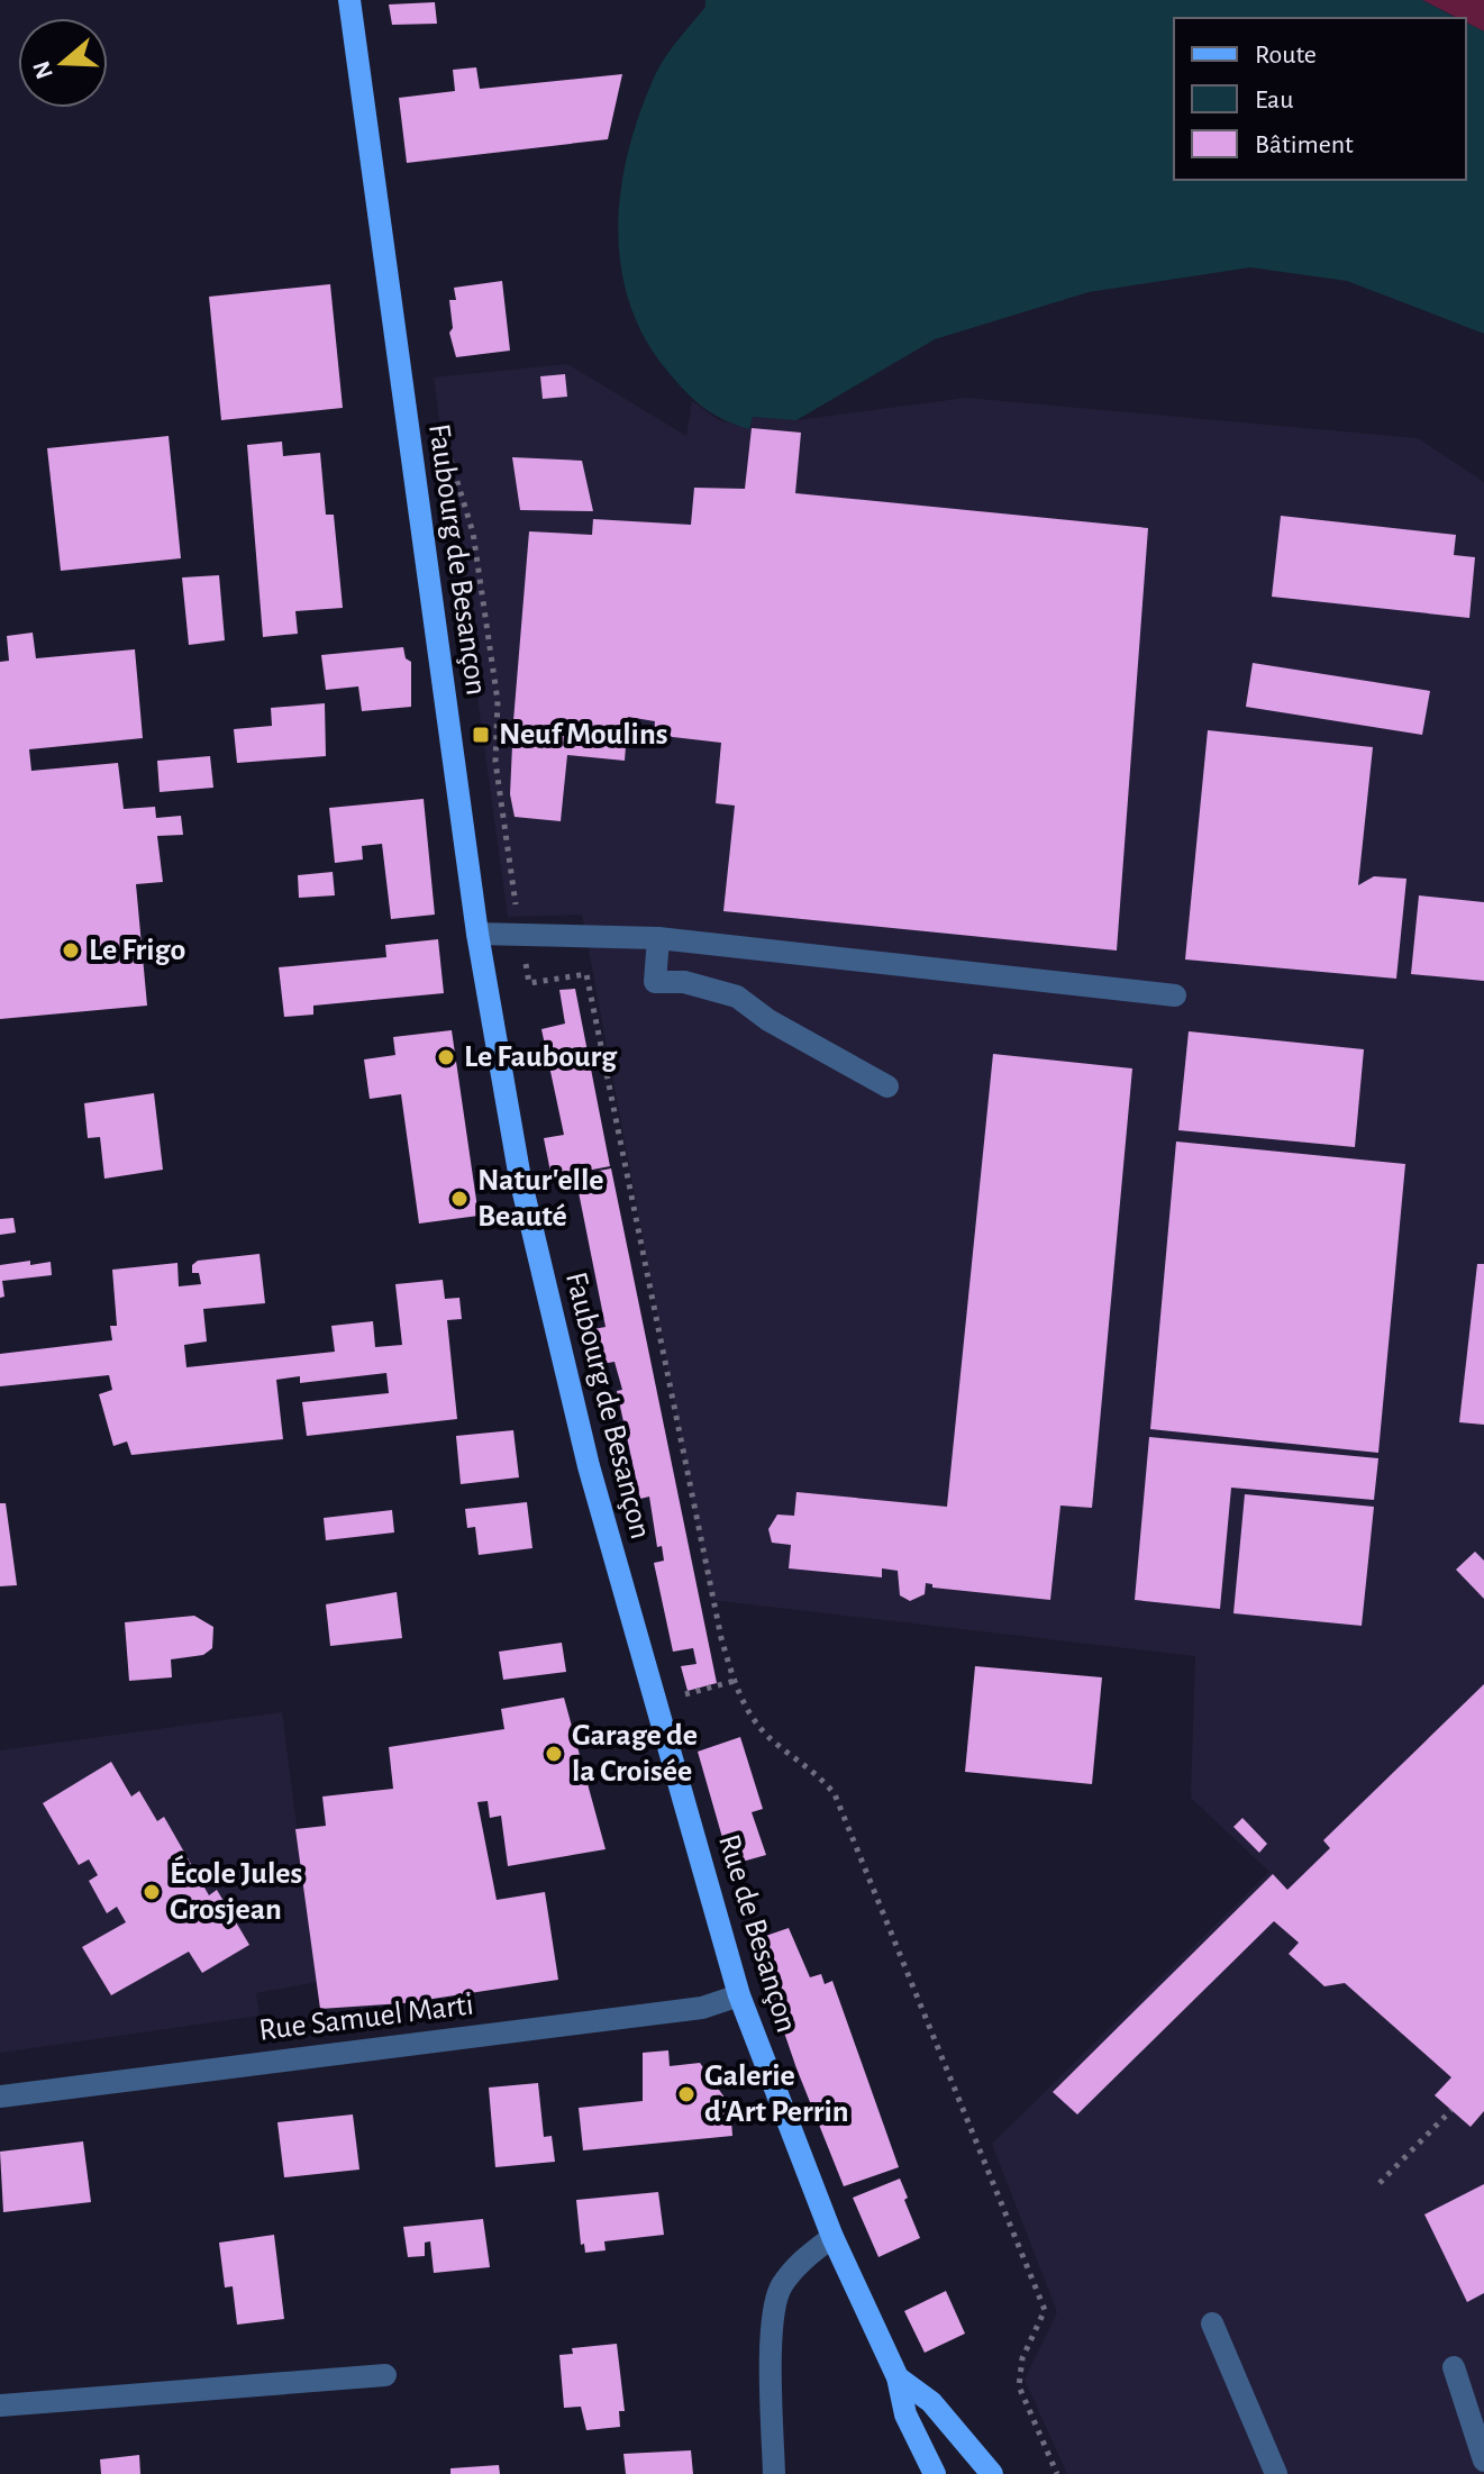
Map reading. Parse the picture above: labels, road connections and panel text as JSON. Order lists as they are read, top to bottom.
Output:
{
  "streets": {
    "main road": ["Faubourg de Besançon", "Rue de Besançon"],
    "street": ["Rue Samuel Marti"]
  },
  "crossings": [
    ["Faubourg de Besançon", "Rue de Besançon"],
    ["Rue de Besançon", "Rue Samuel Marti"]
  ],
  "places": {
    "transit": ["Neuf Moulins"],
    "other": [
      "Le Frigo",
      "Le Faubourg",
      "Natur'elle Beauté",
      "Garage de la Croisée",
      "École Jules Grosjean",
      "Galerie d'Art Perrin"
    ]
  },
  "legend": ["Route", "Eau", "Bâtiment"],
  "north": "left"
}
